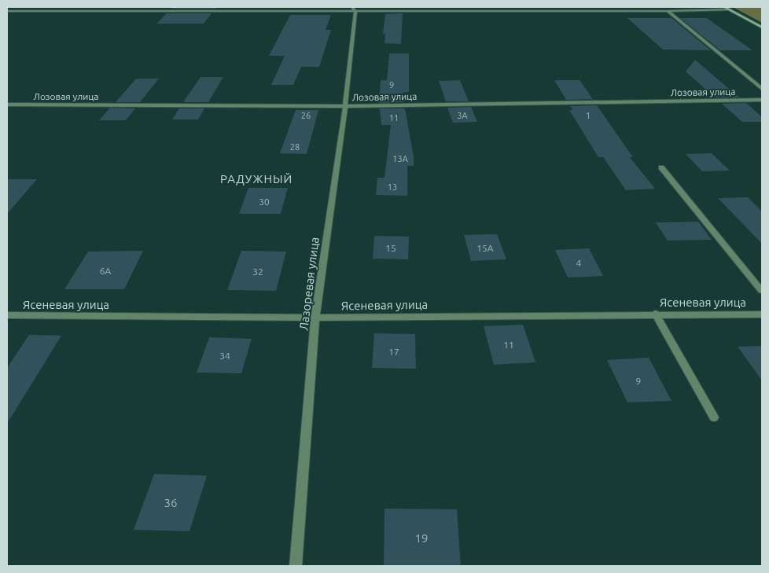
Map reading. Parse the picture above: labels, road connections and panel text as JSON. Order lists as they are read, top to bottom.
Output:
{
  "streets": {
    "street": ["Лозовая улица", "Лазоревая улица", "Ясеневая улица"]
  },
  "crossings": [
    ["Лозовая улица", "Лазоревая улица"],
    ["Лазоревая улица", "Ясеневая улица"]
  ],
  "districts": ["РАДУЖНЫЙ"],
  "house_numbers": [
    "9",
    "26",
    "3А",
    "1",
    "11",
    "28",
    "13А",
    "13",
    "30",
    "15",
    "15А",
    "4",
    "6А",
    "32",
    "11",
    "17",
    "34",
    "9",
    "36",
    "19"
  ]
}
